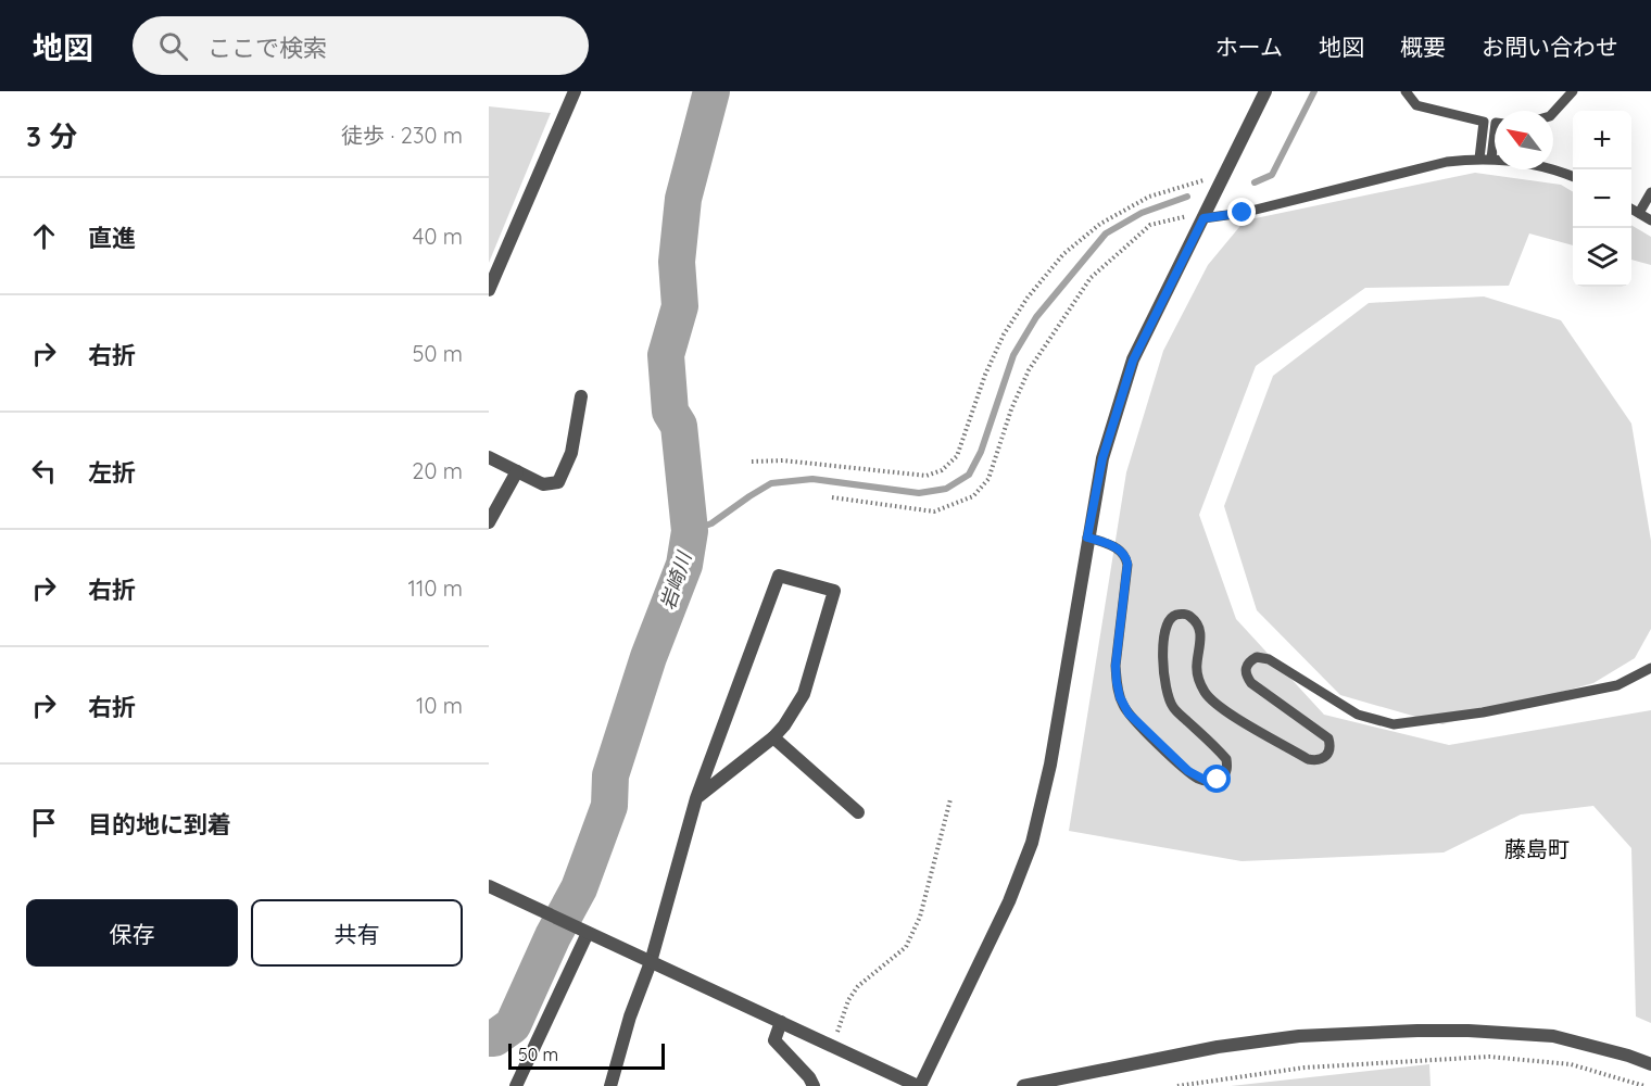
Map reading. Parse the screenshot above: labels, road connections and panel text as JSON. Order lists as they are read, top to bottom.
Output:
{
  "districts": ["藤島町"],
  "water": ["岩崎川"],
  "scale_bar": "50 m",
  "north": "top left",
  "page": {
    "header": "地図",
    "search": "ここで検索",
    "nav": [
      "ホーム",
      "地図",
      "概要",
      "お問い合わせ"
    ],
    "heading": ["3 分", "徒歩 · 230 m"],
    "map_buttons": ["+", "−"],
    "list": [
      ["直進", "40 m"],
      ["右折", "50 m"],
      ["左折", "20 m"],
      ["右折", "110 m"],
      ["右折", "10 m"],
      "目的地に到着"
    ],
    "buttons": ["保存", "共有"],
    "scale": "50 m"
  }
}
